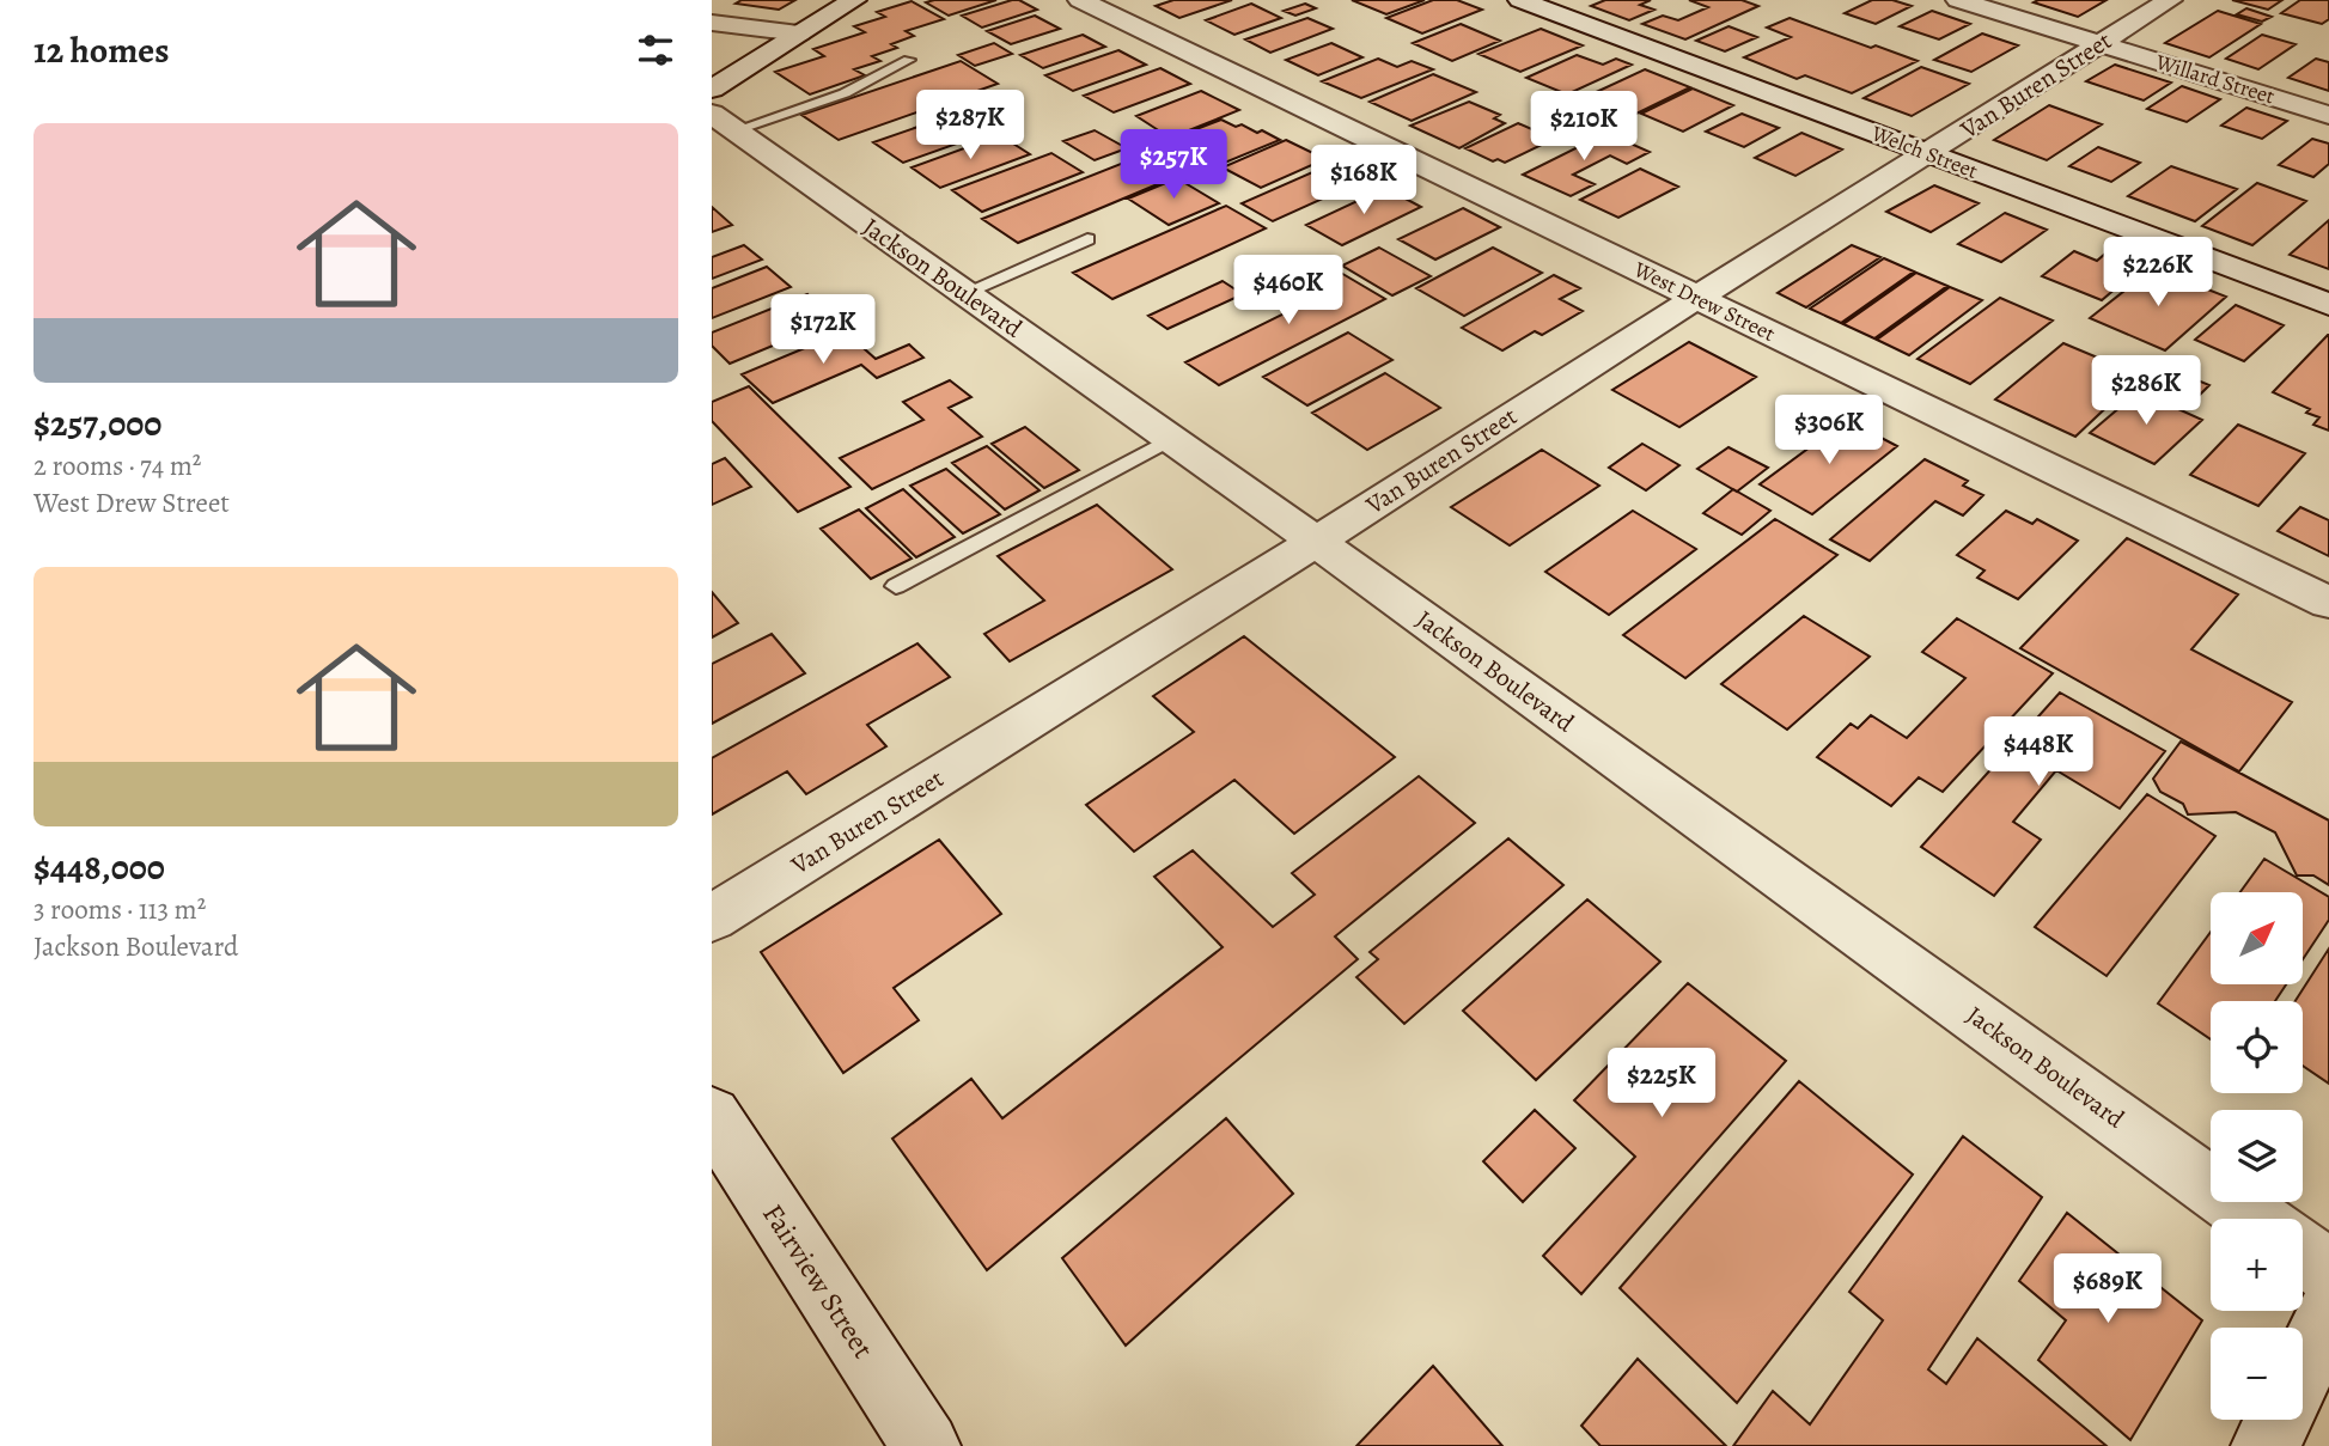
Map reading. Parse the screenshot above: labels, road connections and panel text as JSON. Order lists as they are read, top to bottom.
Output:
{
  "streets": {
    "street": [
      "Willard Street",
      "Van Buren Street",
      "Welch Street",
      "Jackson Boulevard",
      "West Drew Street",
      "Fairview Street"
    ]
  },
  "crossings": [
    ["Willard Street", "Van Buren Street"],
    ["Van Buren Street", "Welch Street"],
    ["Van Buren Street", "Jackson Boulevard"],
    ["Van Buren Street", "West Drew Street"]
  ],
  "north": "top right",
  "page": {
    "heading": "12 homes",
    "price": [
      "$287K",
      "$210K",
      "$257K",
      "$168K",
      "$226K",
      "$460K",
      "$172K",
      "$286K",
      "$306K",
      "$448K",
      "$225K",
      "$689K"
    ],
    "list": [
      {
        "name": "$257,000",
        "note": "2 rooms · 74 m² · West Drew Street"
      },
      {
        "name": "$448,000",
        "note": "3 rooms · 113 m² · Jackson Boulevard"
      }
    ],
    "map_buttons": ["+", "−"]
  }
}
